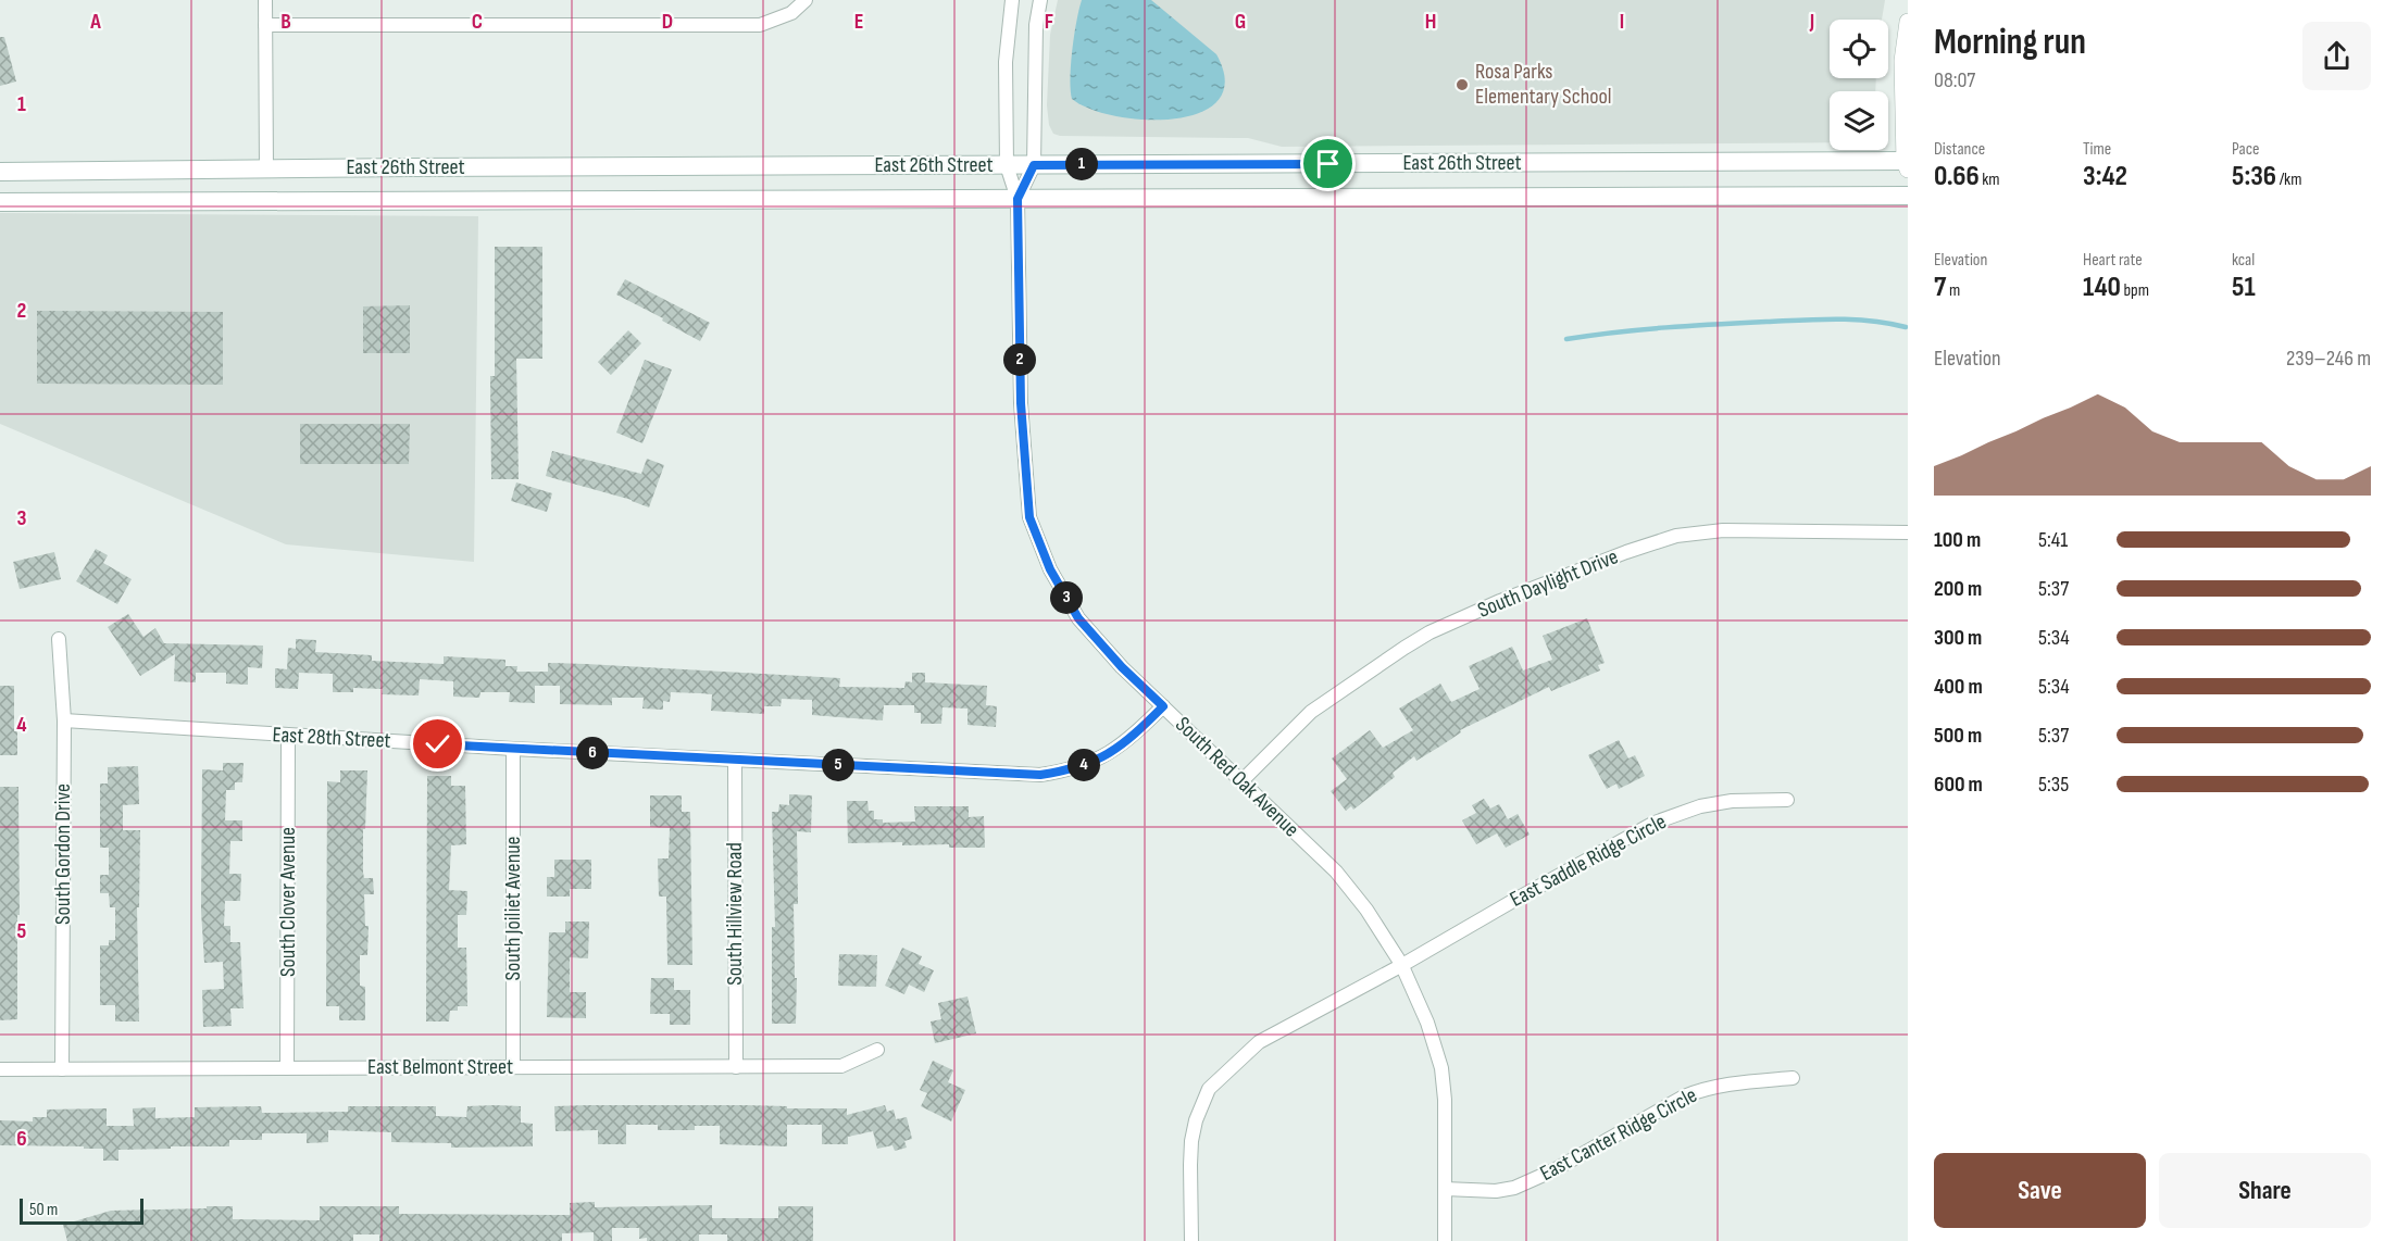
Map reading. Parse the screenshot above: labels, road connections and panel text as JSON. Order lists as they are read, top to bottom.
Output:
{
  "streets": {
    "main road": ["East 26th Street"],
    "street": [
      "South Daylight Drive",
      "East 28th Street",
      "South Red Oak Avenue",
      "South Gordon Drive",
      "East Saddle Ridge Circle",
      "South Clover Avenue",
      "South Joiliet Avenue",
      "South Hillview Road",
      "East Belmont Street",
      "East Canter Ridge Circle"
    ]
  },
  "crossings": [
    ["East 26th Street", "South Red Oak Avenue"],
    ["South Daylight Drive", "South Red Oak Avenue"],
    ["East 28th Street", "South Red Oak Avenue"],
    ["East 28th Street", "South Gordon Drive"],
    ["East 28th Street", "South Clover Avenue"],
    ["East 28th Street", "South Joiliet Avenue"],
    ["East 28th Street", "South Hillview Road"],
    ["South Red Oak Avenue", "East Saddle Ridge Circle"],
    ["South Red Oak Avenue", "East Canter Ridge Circle"],
    ["South Gordon Drive", "East Belmont Street"],
    ["South Clover Avenue", "East Belmont Street"],
    ["South Joiliet Avenue", "East Belmont Street"],
    ["South Hillview Road", "East Belmont Street"]
  ],
  "places": ["Rosa Parks Elementary School"],
  "scale_bar": "50 m",
  "page": {
    "heading": ["Morning run", "08:07"],
    "stats": [
      ["Distance", "0.66 km"],
      ["Time", "3:42"],
      ["Pace", "5:36 /km"],
      ["Elevation", "7 m"],
      ["Heart rate", "140 bpm"],
      ["kcal", "51"]
    ],
    "pins": [
      "1",
      "2",
      "3",
      "6",
      "4",
      "5"
    ],
    "chart": ["Elevation", "239–246 m"],
    "list": [
      {
        "name": "100 m",
        "note": "5:41"
      },
      {
        "name": "200 m",
        "note": "5:37"
      },
      {
        "name": "300 m",
        "note": "5:34"
      },
      {
        "name": "400 m",
        "note": "5:34"
      },
      {
        "name": "500 m",
        "note": "5:37"
      },
      {
        "name": "600 m",
        "note": "5:35"
      }
    ],
    "buttons": ["Save", "Share"],
    "scale": "50 m"
  },
  "grid": {
    "columns": [
      "A",
      "B",
      "C",
      "D",
      "E",
      "F",
      "G",
      "H",
      "I",
      "J"
    ],
    "rows": [
      "1",
      "2",
      "3",
      "4",
      "5",
      "6"
    ]
  }
}
